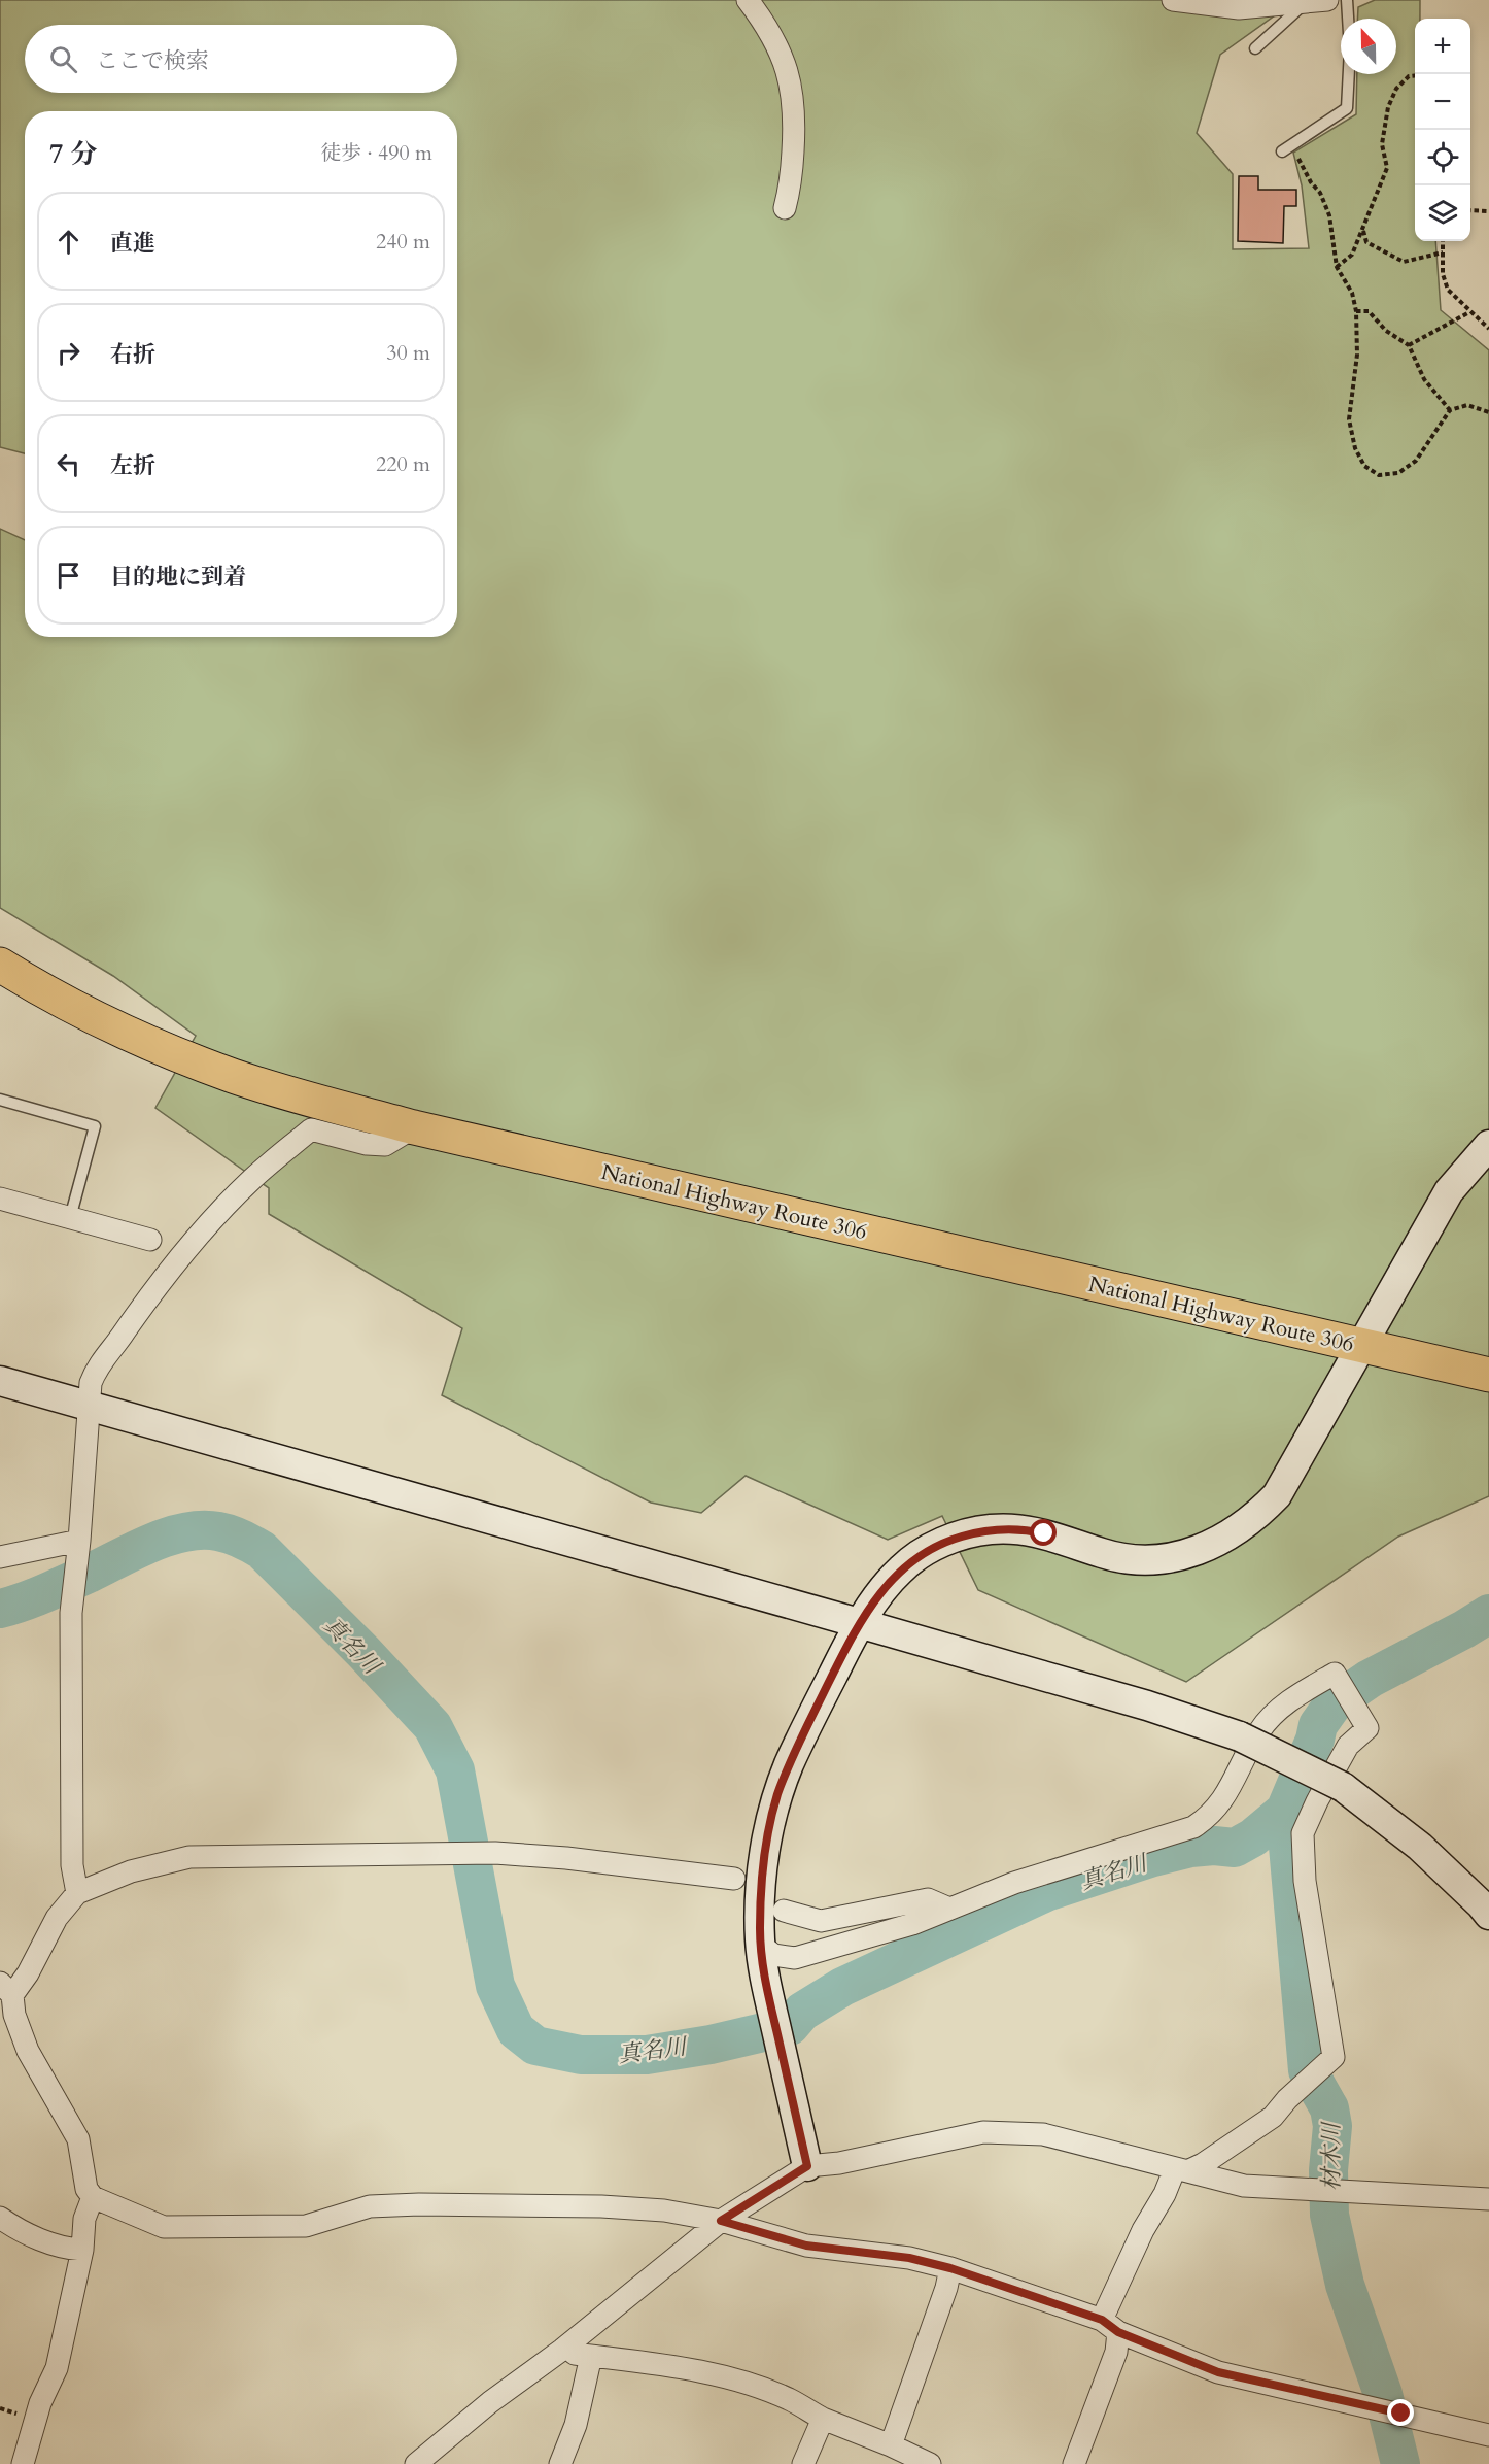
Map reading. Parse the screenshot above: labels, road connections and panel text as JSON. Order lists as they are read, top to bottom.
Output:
{
  "streets": {
    "highway": ["National Highway Route 306"]
  },
  "water": ["真名川", "材木川"],
  "north": "top",
  "page": {
    "map_buttons": ["+", "−"],
    "search": "ここで検索",
    "heading": ["7 分", "徒歩 · 490 m"],
    "list": [
      ["直進", "240 m"],
      ["右折", "30 m"],
      ["左折", "220 m"],
      "目的地に到着"
    ]
  }
}
